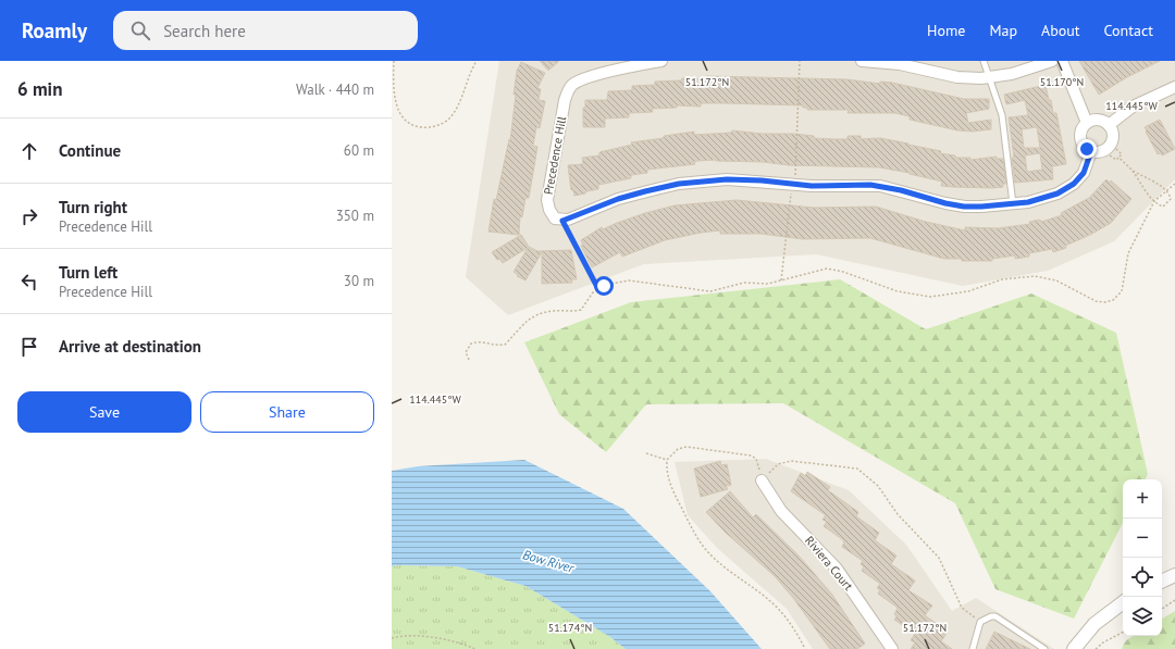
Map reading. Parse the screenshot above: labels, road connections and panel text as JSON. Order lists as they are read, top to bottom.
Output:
{
  "streets": {
    "street": ["Precedence Hill", "Riviera Court"]
  },
  "water": ["Bow River"],
  "page": {
    "header": "Roamly",
    "search": "Search here",
    "nav": [
      "Home",
      "Map",
      "About",
      "Contact"
    ],
    "heading": ["6 min", "Walk · 440 m"],
    "list": [
      ["Continue", "60 m"],
      ["Turn right", "Precedence Hill", "350 m"],
      ["Turn left", "Precedence Hill", "30 m"],
      "Arrive at destination"
    ],
    "buttons": ["Save", "Share"],
    "map_buttons": ["+", "−"]
  },
  "coordinates": [
    "51.172°N",
    "51.170°N",
    "114.445°W",
    "51.174°N"
  ]
}
